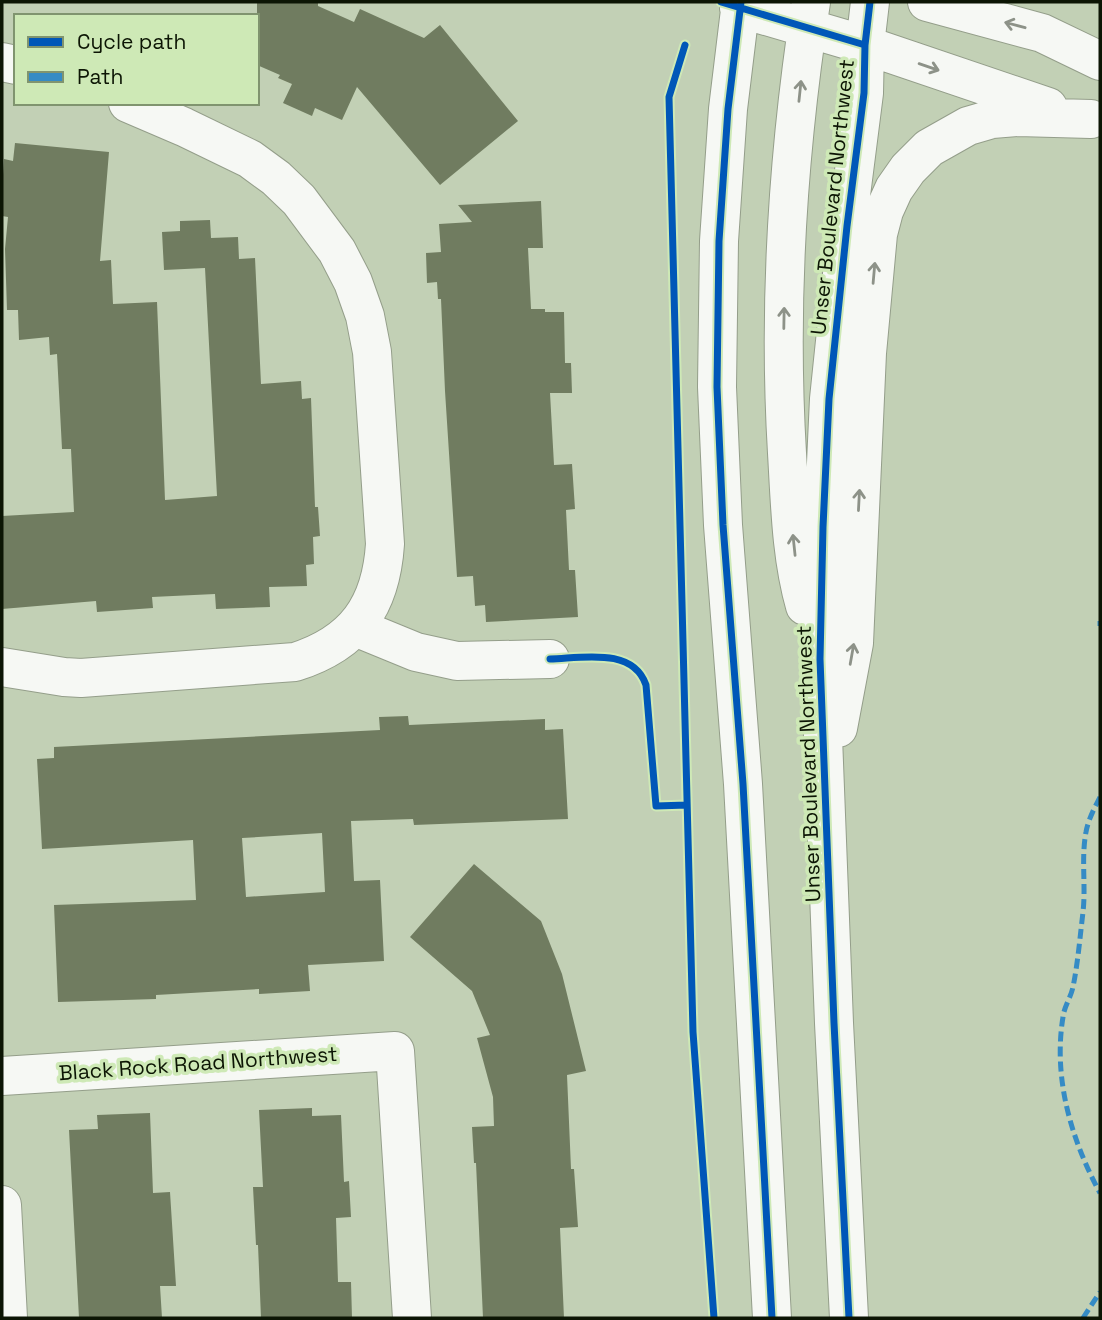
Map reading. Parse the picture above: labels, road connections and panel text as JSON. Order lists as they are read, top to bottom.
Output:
{
  "streets": {
    "main road": ["Unser Boulevard Northwest", "Black Rock Road Northwest"]
  },
  "legend": ["Cycle path", "Path"]
}
